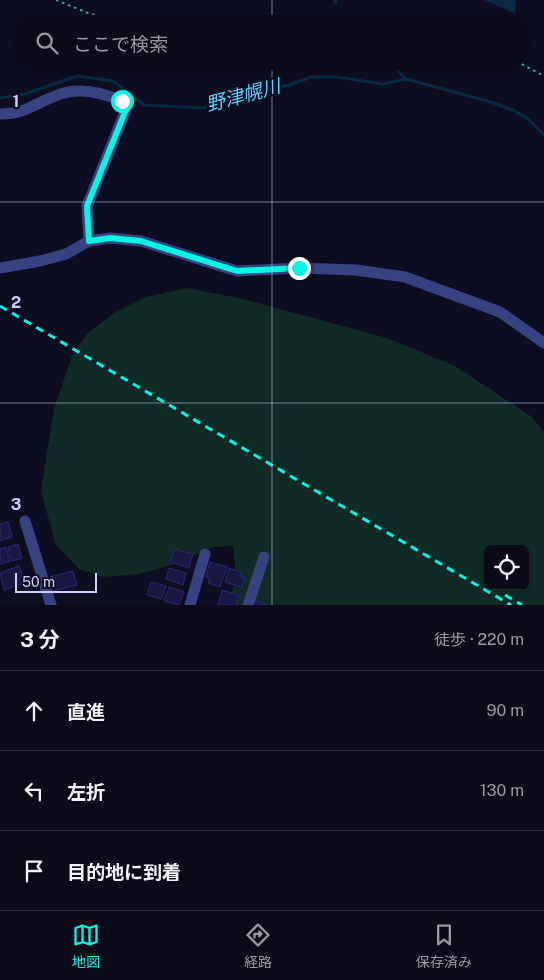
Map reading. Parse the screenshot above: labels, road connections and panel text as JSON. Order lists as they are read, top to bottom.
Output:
{
  "water": ["野津幌川"],
  "scale_bar": "50 m",
  "page": {
    "search": "ここで検索",
    "scale": "50 m",
    "heading": ["3 分", "徒歩 · 220 m"],
    "list": [
      ["直進", "90 m"],
      ["左折", "130 m"],
      "目的地に到着"
    ],
    "nav": ["地図", "経路", "保存済み"]
  },
  "grid": {
    "rows": ["1", "2", "3"]
  }
}
